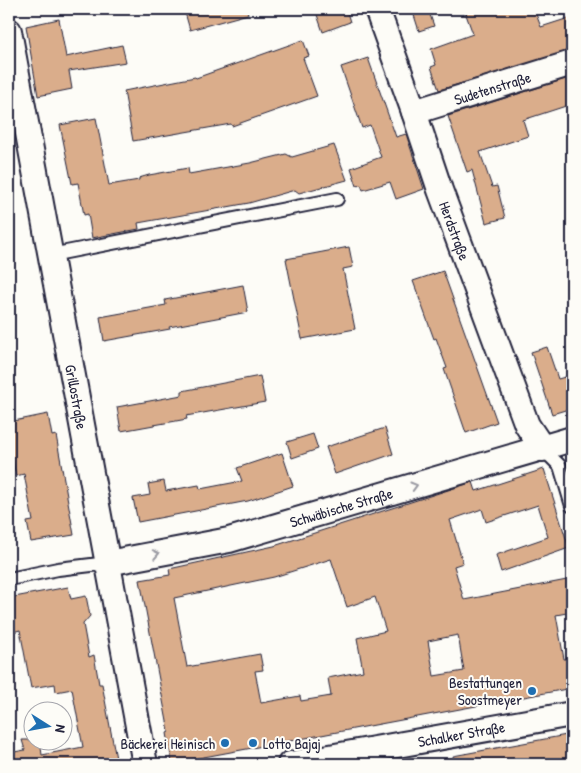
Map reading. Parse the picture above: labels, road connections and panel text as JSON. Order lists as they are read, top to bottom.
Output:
{
  "streets": {
    "street": [
      "Sudetenstraße",
      "Herdstraße",
      "Grillostraße",
      "Schwäbische Straße",
      "Schalker Straße"
    ]
  },
  "crossings": [
    ["Sudetenstraße", "Herdstraße"],
    ["Herdstraße", "Schwäbische Straße"],
    ["Grillostraße", "Schwäbische Straße"]
  ],
  "one_way": ["Schwäbische Straße"],
  "places": ["Bestattungen Soostmeyer", "Bäckerei Heinisch", "Lotto Bajaj"],
  "north": "right"
}
